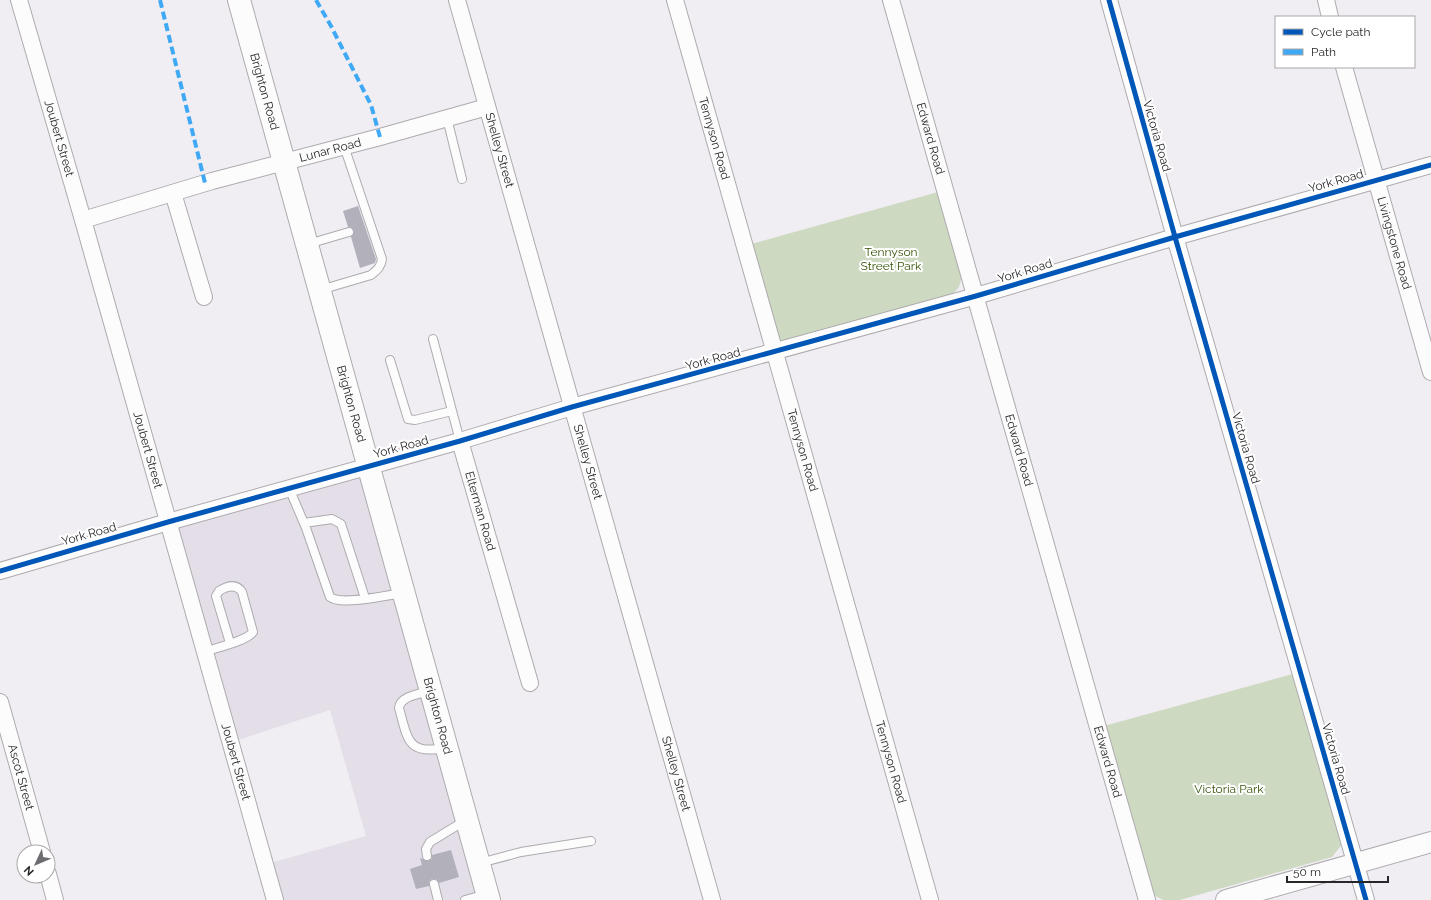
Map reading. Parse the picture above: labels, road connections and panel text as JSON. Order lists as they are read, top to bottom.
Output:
{
  "streets": {
    "main road": ["Brighton Road"],
    "street": [
      "Victoria Road",
      "Joubert Street",
      "Tennyson Road",
      "Edward Road",
      "Lunar Road",
      "Shelley Street",
      "York Road",
      "Livingstone Road",
      "Elterman Road",
      "Ascot Street"
    ]
  },
  "crossings": [
    ["Brighton Road", "Lunar Road"],
    ["Brighton Road", "York Road"],
    ["Victoria Road", "York Road"],
    ["Joubert Street", "Lunar Road"],
    ["Joubert Street", "York Road"],
    ["Tennyson Road", "York Road"],
    ["Edward Road", "York Road"],
    ["Lunar Road", "Shelley Street"],
    ["Shelley Street", "York Road"],
    ["York Road", "Livingstone Road"],
    ["York Road", "Elterman Road"]
  ],
  "parks": ["Tennyson Street Park", "Victoria Park"],
  "legend": ["Cycle path", "Path"],
  "scale_bar": "50 m",
  "north": "bottom left"
}
